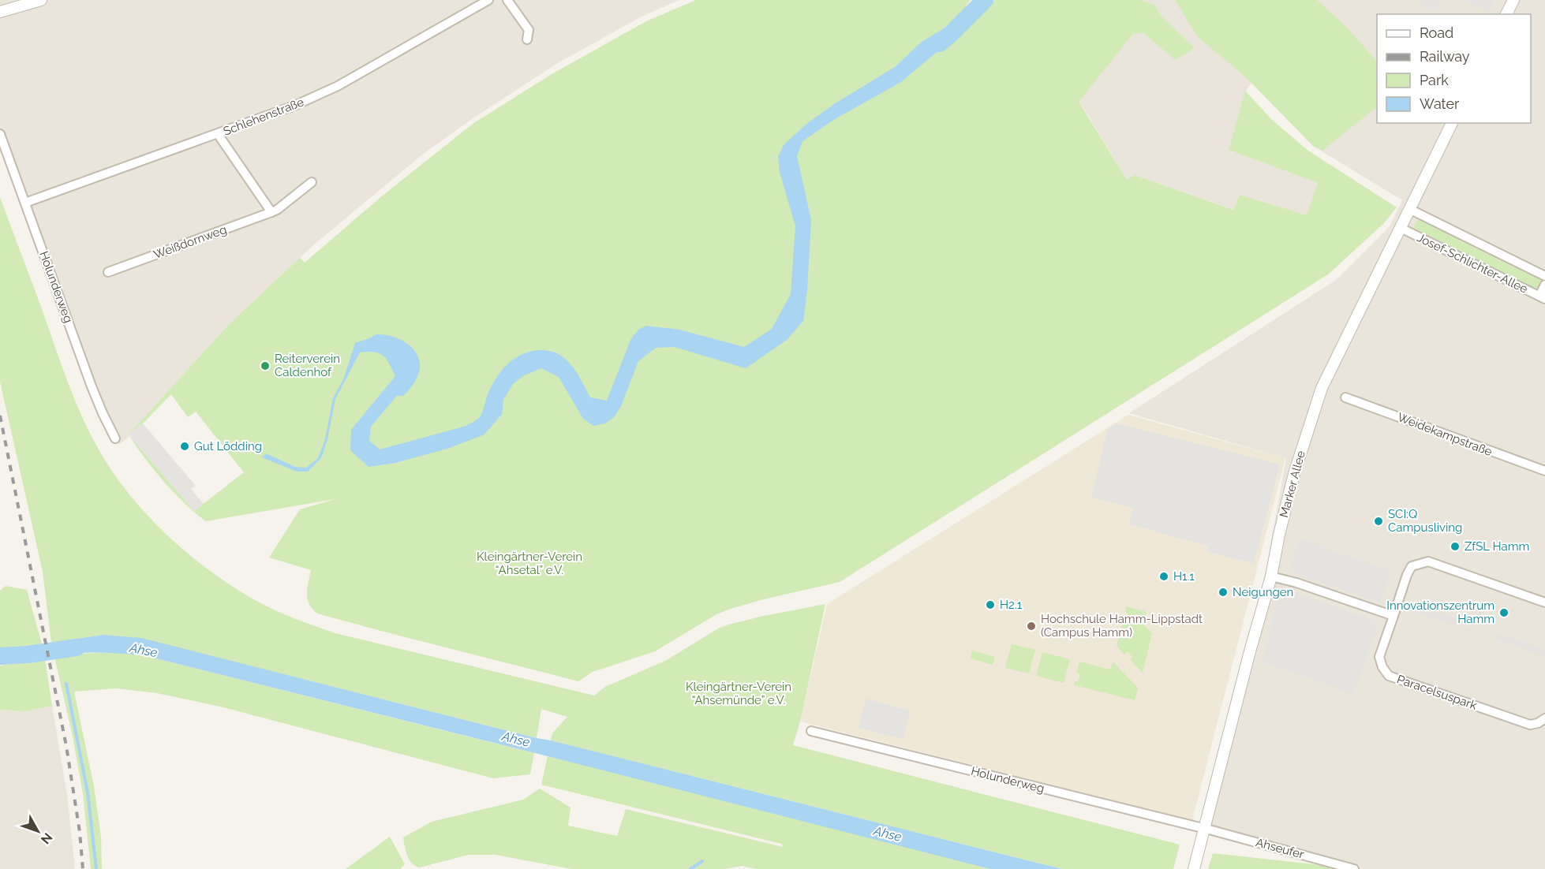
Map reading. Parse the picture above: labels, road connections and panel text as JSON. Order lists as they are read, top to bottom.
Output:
{
  "streets": {
    "street": [
      "Schlehenstraße",
      "Weißdornweg",
      "Josef-Schlichter-Allee",
      "Holunderweg",
      "Weidekampstraße",
      "Marker Allee",
      "Paracelsuspark",
      "Ahseufer"
    ]
  },
  "crossings": [
    ["Schlehenstraße", "Holunderweg"],
    ["Josef-Schlichter-Allee", "Marker Allee"],
    ["Holunderweg", "Marker Allee"],
    ["Holunderweg", "Ahseufer"],
    ["Marker Allee", "Ahseufer"]
  ],
  "water": ["Ahse"],
  "parks": ["Kleingärtner-Verein “Ahsetal” e.V.", "Kleingärtner-Verein “Ahsemünde” e.V."],
  "places": [
    "Reiterverein Caldenhof",
    "Gut Lödding",
    "SCI:Q Campusliving",
    "ZfSL Hamm",
    "H1.1",
    "Neigungen",
    "H2.1",
    "Innovationszentrum Hamm",
    "Hochschule Hamm-Lippstadt (Campus Hamm)"
  ],
  "legend": [
    "Road",
    "Railway",
    "Park",
    "Water"
  ],
  "north": "bottom right"
}
